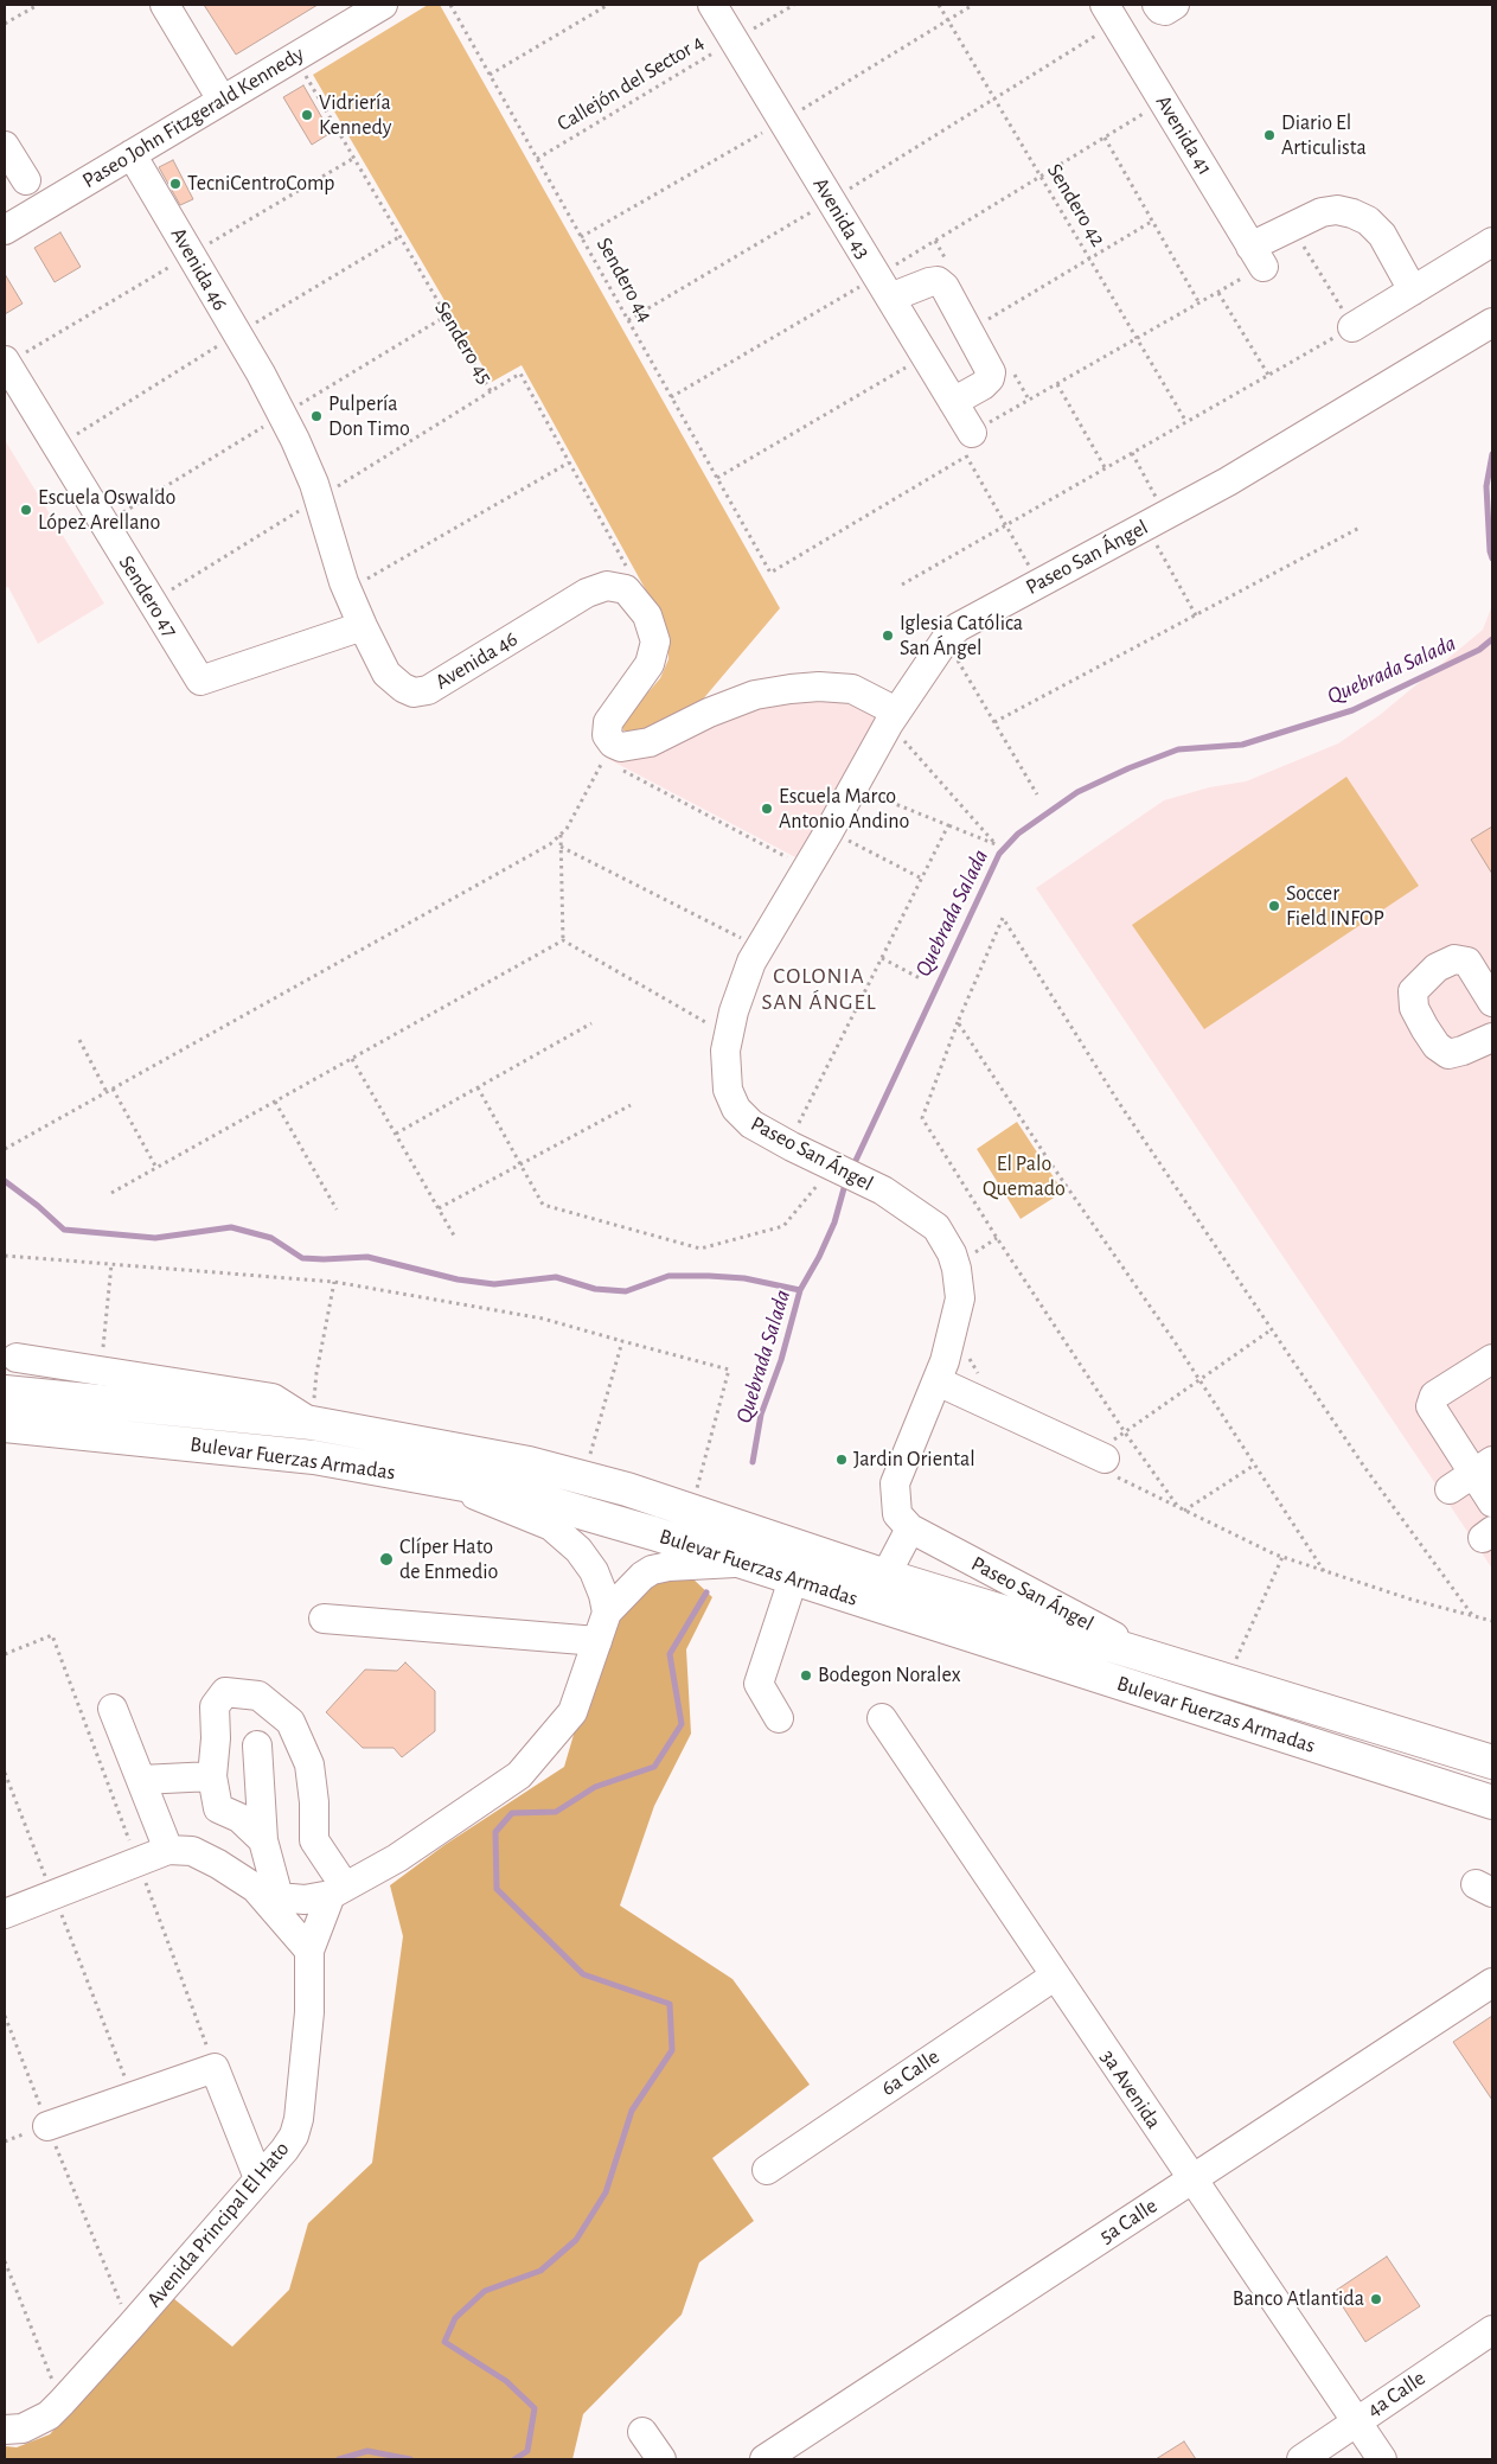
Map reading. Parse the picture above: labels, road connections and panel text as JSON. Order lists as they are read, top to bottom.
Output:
{
  "streets": {
    "highway": ["Bulevar Fuerzas Armadas"],
    "street": [
      "Paseo John Fitzgerald Kennedy",
      "Avenida 41",
      "Avenida 43",
      "Avenida 46",
      "Paseo San Ángel",
      "Sendero 47",
      "6a Calle",
      "3a Avenida",
      "5a Calle",
      "Avenida Principal El Hato",
      "4a Calle"
    ],
    "path": [
      "Callejón del Sector 4",
      "Sendero 42",
      "Sendero 44",
      "Sendero 45"
    ]
  },
  "crossings": [
    ["Callejón del Sector 4", "Avenida 43"],
    ["Callejón del Sector 4", "Sendero 44"],
    ["Paseo John Fitzgerald Kennedy", "Avenida 46"],
    ["Paseo John Fitzgerald Kennedy", "Sendero 45"],
    ["Avenida 43", "Sendero 44"],
    ["Avenida 46", "Sendero 45"],
    ["Avenida 46", "Sendero 47"],
    ["Paseo San Ángel", "Bulevar Fuerzas Armadas"],
    ["6a Calle", "3a Avenida"],
    ["3a Avenida", "5a Calle"],
    ["3a Avenida", "4a Calle"]
  ],
  "districts": ["COLONIA SAN ÁNGEL"],
  "water": ["Quebrada Salada"],
  "parks": ["El Palo Quemado"],
  "places": [
    "Vidriería Kennedy",
    "Diario El Articulista",
    "TecniCentroComp",
    "Pulpería Don Timo",
    "Escuela Oswaldo López Arellano",
    "Iglesia Católica San Ángel",
    "Escuela Marco Antonio Andino",
    "Soccer Field INFOP",
    "Jardin Oriental",
    "Clíper Hato de Enmedio",
    "Bodegon Noralex",
    "Banco Atlantida"
  ]
}
